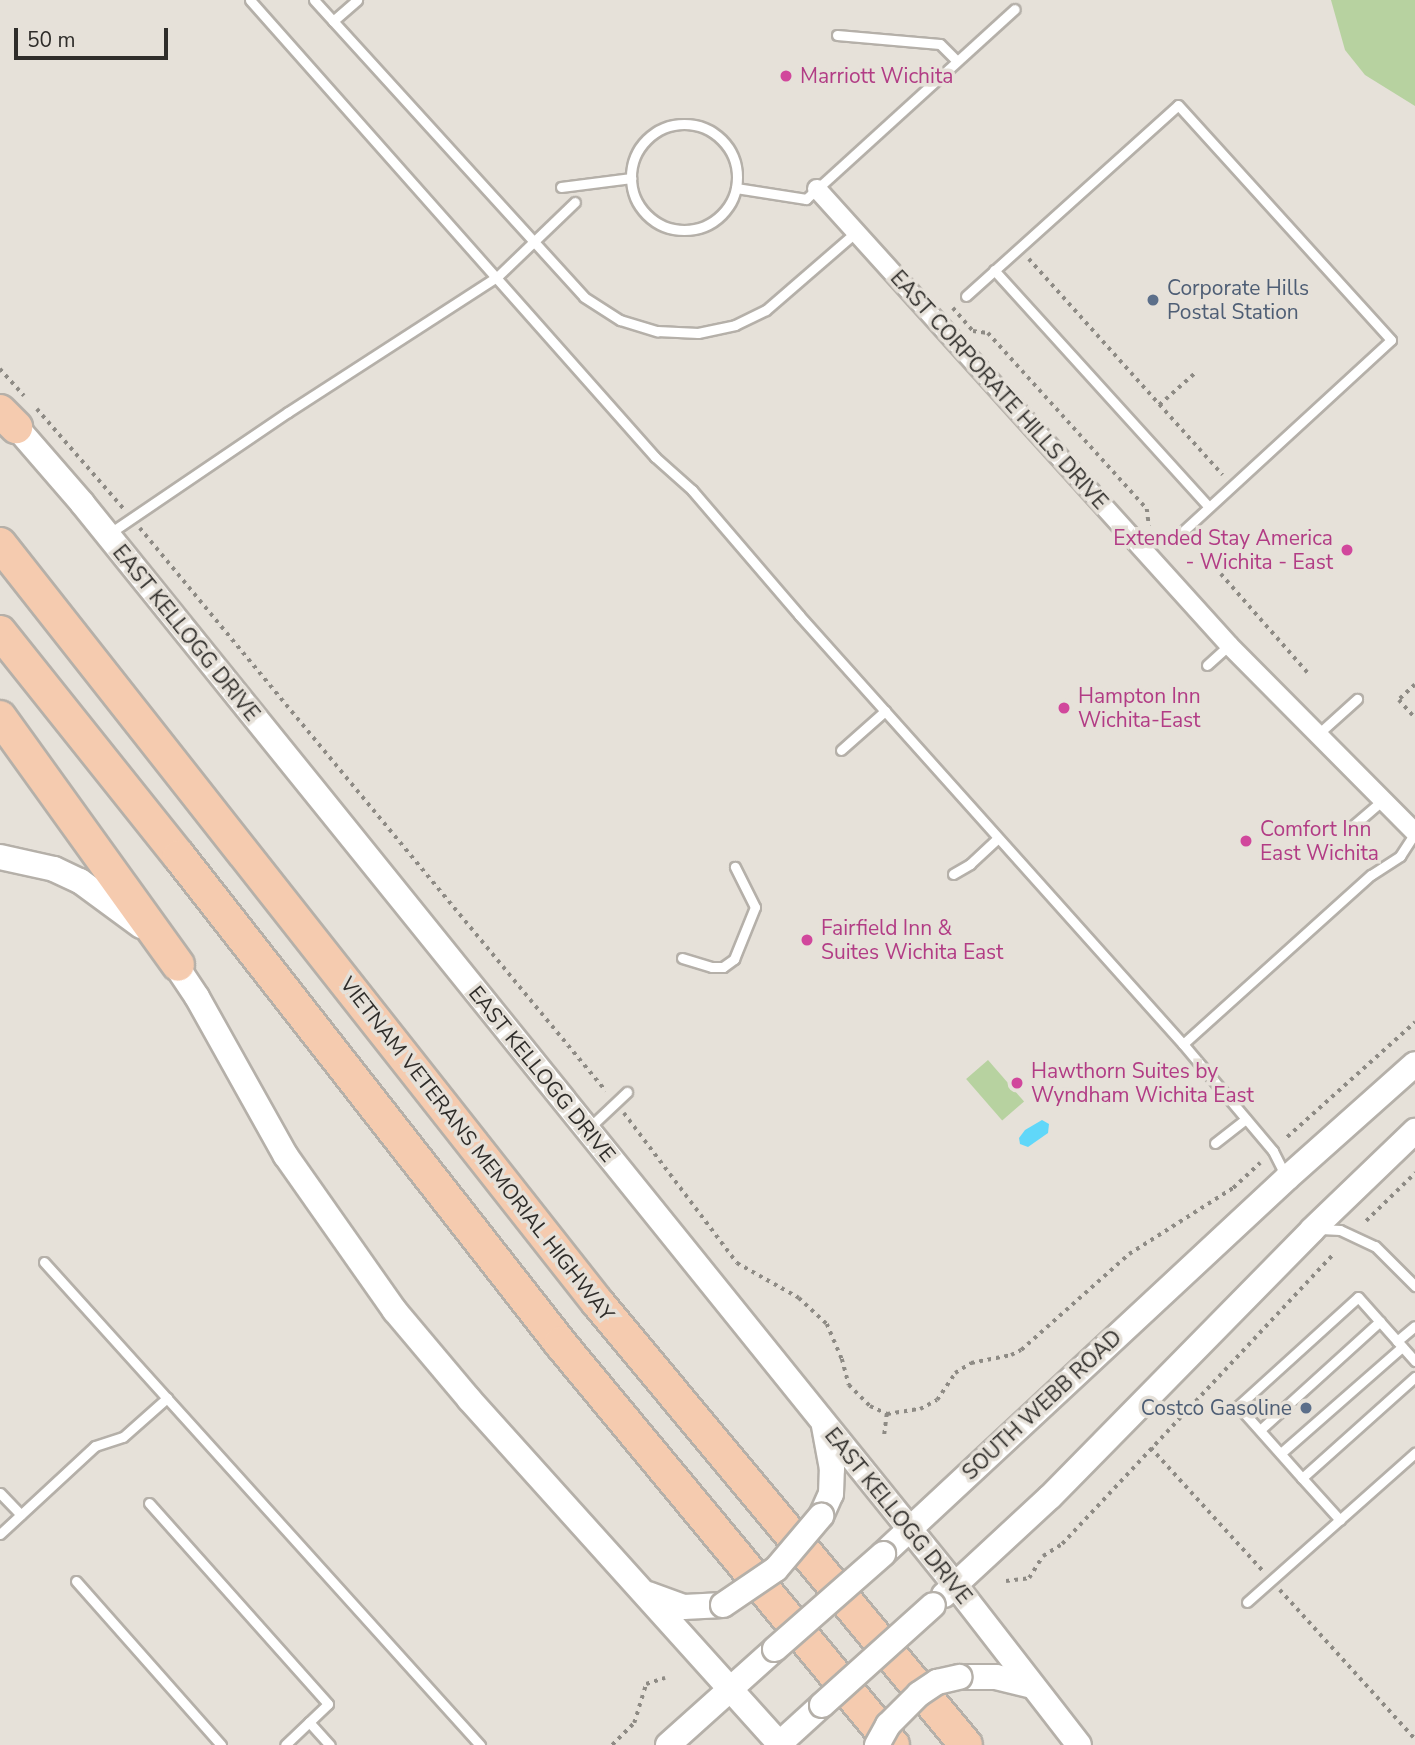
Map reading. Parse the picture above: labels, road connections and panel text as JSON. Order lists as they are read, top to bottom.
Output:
{
  "streets": {
    "highway": ["VIETNAM VETERANS MEMORIAL HIGHWAY"],
    "main road": ["EAST KELLOGG DRIVE", "SOUTH WEBB ROAD"],
    "street": ["EAST CORPORATE HILLS DRIVE"]
  },
  "crossings": [
    ["EAST KELLOGG DRIVE", "SOUTH WEBB ROAD"]
  ],
  "places": [
    "Marriott Wichita",
    "Corporate Hills Postal Station",
    "Extended Stay America - Wichita - East",
    "Hampton Inn Wichita-East",
    "Comfort Inn East Wichita",
    "Fairfield Inn & Suites Wichita East",
    "Hawthorn Suites by Wyndham Wichita East",
    "Costco Gasoline"
  ],
  "scale_bar": "50 m"
}
